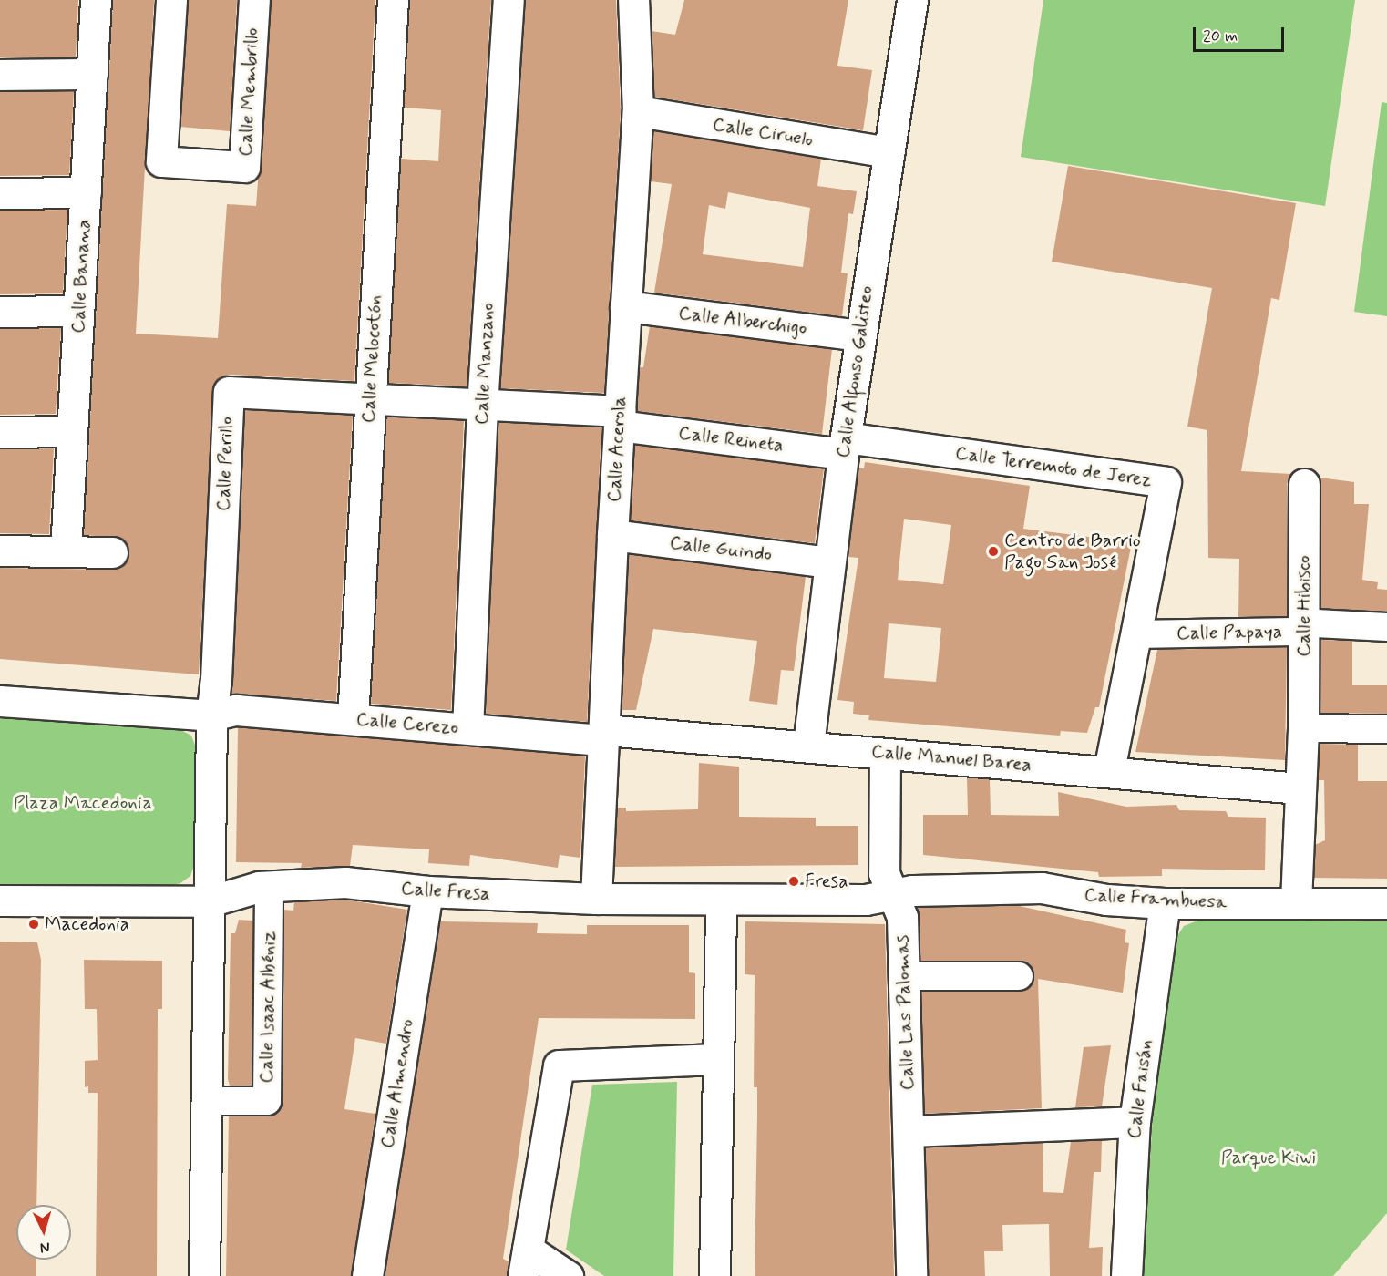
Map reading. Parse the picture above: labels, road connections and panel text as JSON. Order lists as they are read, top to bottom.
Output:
{
  "streets": {
    "street": [
      "Calle Membrillo",
      "Calle Ciruelo",
      "Calle Banana",
      "Calle Alberchigo",
      "Calle Melocotón",
      "Calle Manzano",
      "Calle Alfonso Galisteo",
      "Calle Reineta",
      "Calle Acerola",
      "Calle Perillo",
      "Calle Terremoto de Jerez",
      "Calle Guindo",
      "Calle Hibisco",
      "Calle Papaya",
      "Calle Cerezo",
      "Calle Manuel Barea",
      "Calle Fresa",
      "Calle Frambuesa",
      "Calle Isaac Albéniz",
      "Calle Las Palomas",
      "Calle Almendro",
      "Calle Faisán"
    ]
  },
  "crossings": [
    ["Calle Ciruelo", "Calle Alfonso Galisteo"],
    ["Calle Ciruelo", "Calle Acerola"],
    ["Calle Alberchigo", "Calle Alfonso Galisteo"],
    ["Calle Alberchigo", "Calle Acerola"],
    ["Calle Melocotón", "Calle Perillo"],
    ["Calle Melocotón", "Calle Cerezo"],
    ["Calle Manzano", "Calle Perillo"],
    ["Calle Manzano", "Calle Cerezo"],
    ["Calle Alfonso Galisteo", "Calle Reineta"],
    ["Calle Alfonso Galisteo", "Calle Terremoto de Jerez"],
    ["Calle Alfonso Galisteo", "Calle Guindo"],
    ["Calle Alfonso Galisteo", "Calle Manuel Barea"],
    ["Calle Reineta", "Calle Acerola"],
    ["Calle Reineta", "Calle Perillo"],
    ["Calle Reineta", "Calle Terremoto de Jerez"],
    ["Calle Acerola", "Calle Perillo"],
    ["Calle Acerola", "Calle Guindo"],
    ["Calle Acerola", "Calle Cerezo"],
    ["Calle Acerola", "Calle Manuel Barea"],
    ["Calle Acerola", "Calle Fresa"],
    ["Calle Perillo", "Calle Cerezo"],
    ["Calle Terremoto de Jerez", "Calle Papaya"],
    ["Calle Terremoto de Jerez", "Calle Manuel Barea"],
    ["Calle Hibisco", "Calle Papaya"],
    ["Calle Hibisco", "Calle Manuel Barea"],
    ["Calle Hibisco", "Calle Frambuesa"],
    ["Calle Cerezo", "Calle Manuel Barea"],
    ["Calle Manuel Barea", "Calle Las Palomas"],
    ["Calle Fresa", "Calle Frambuesa"],
    ["Calle Fresa", "Calle Isaac Albéniz"],
    ["Calle Fresa", "Calle Las Palomas"],
    ["Calle Fresa", "Calle Almendro"],
    ["Calle Frambuesa", "Calle Las Palomas"],
    ["Calle Frambuesa", "Calle Faisán"]
  ],
  "parks": ["Plaza Macedonia", "Parque Kiwi"],
  "places": ["Centro de Barrio Pago San José", "Fresa", "Macedonia"],
  "scale_bar": "20 m",
  "north": "bottom"
}
